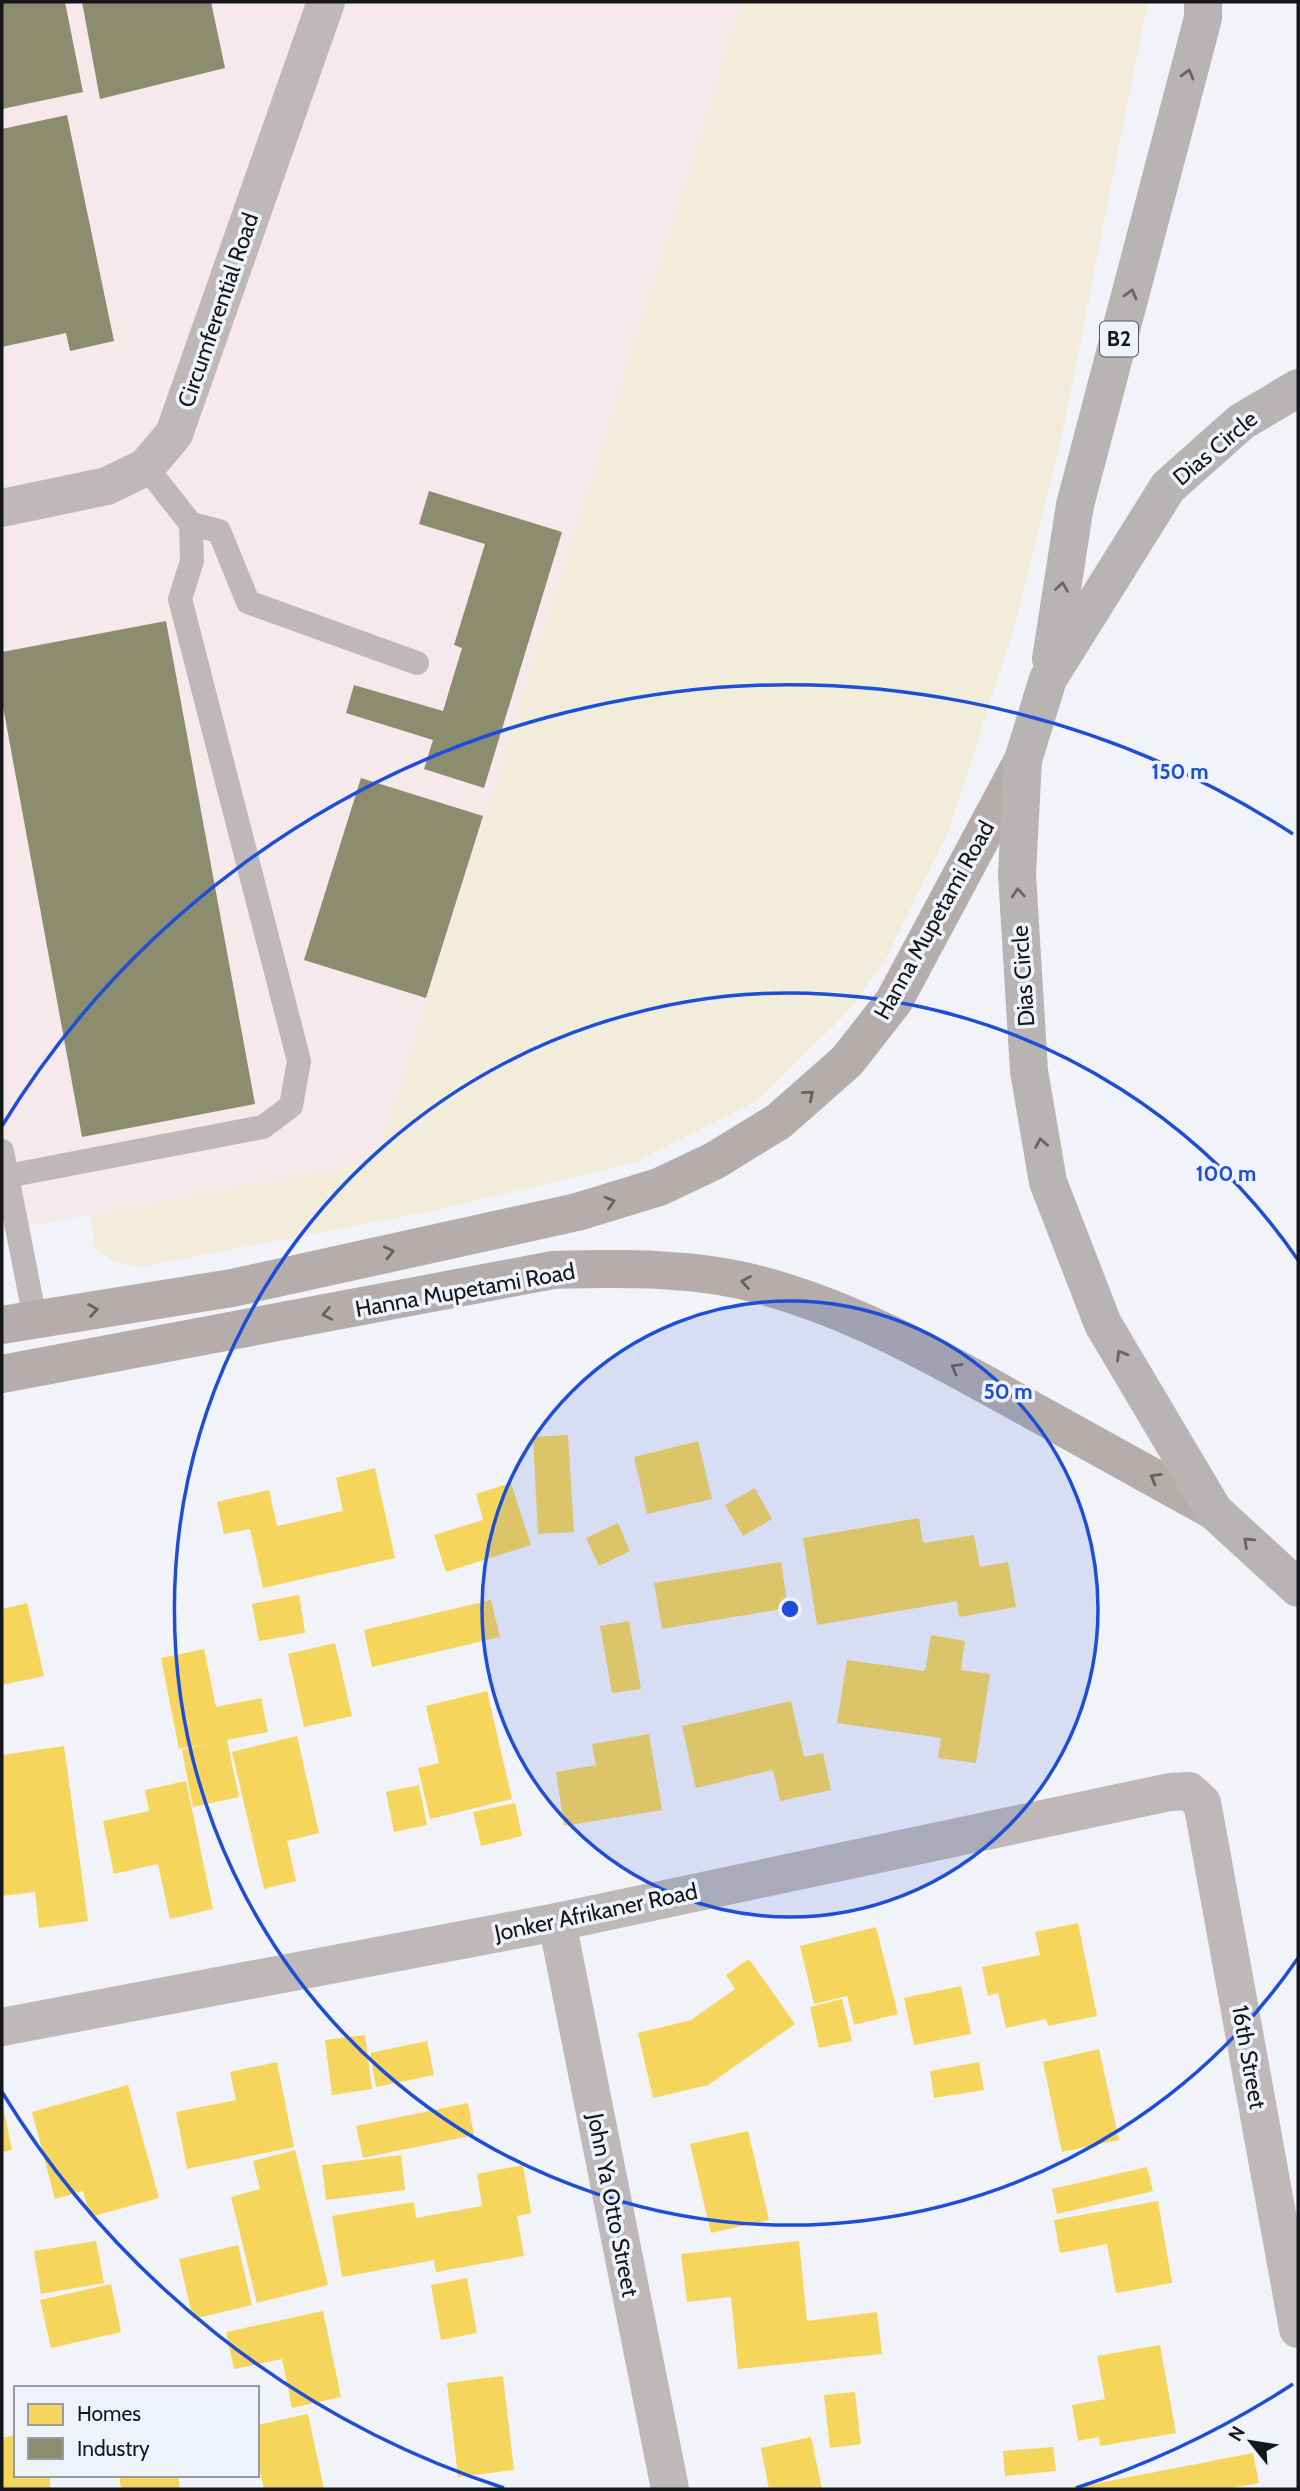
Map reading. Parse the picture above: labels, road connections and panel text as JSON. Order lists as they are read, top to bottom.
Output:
{
  "streets": {
    "highway": ["B2", "Dias Circle"],
    "main road": ["Hanna Mupetami Road"],
    "street": [
      "Circumferential Road",
      "Jonker Afrikaner Road",
      "16th Street",
      "John Ya Otto Street"
    ]
  },
  "crossings": [
    ["B2", "Dias Circle"],
    ["Dias Circle", "Hanna Mupetami Road"],
    ["Jonker Afrikaner Road", "16th Street"],
    ["Jonker Afrikaner Road", "John Ya Otto Street"]
  ],
  "one_way": ["Dias Circle"],
  "legend": ["Homes", "Industry"],
  "north": "top left",
  "rings": ["150 m", "100 m", "50 m"]
}
